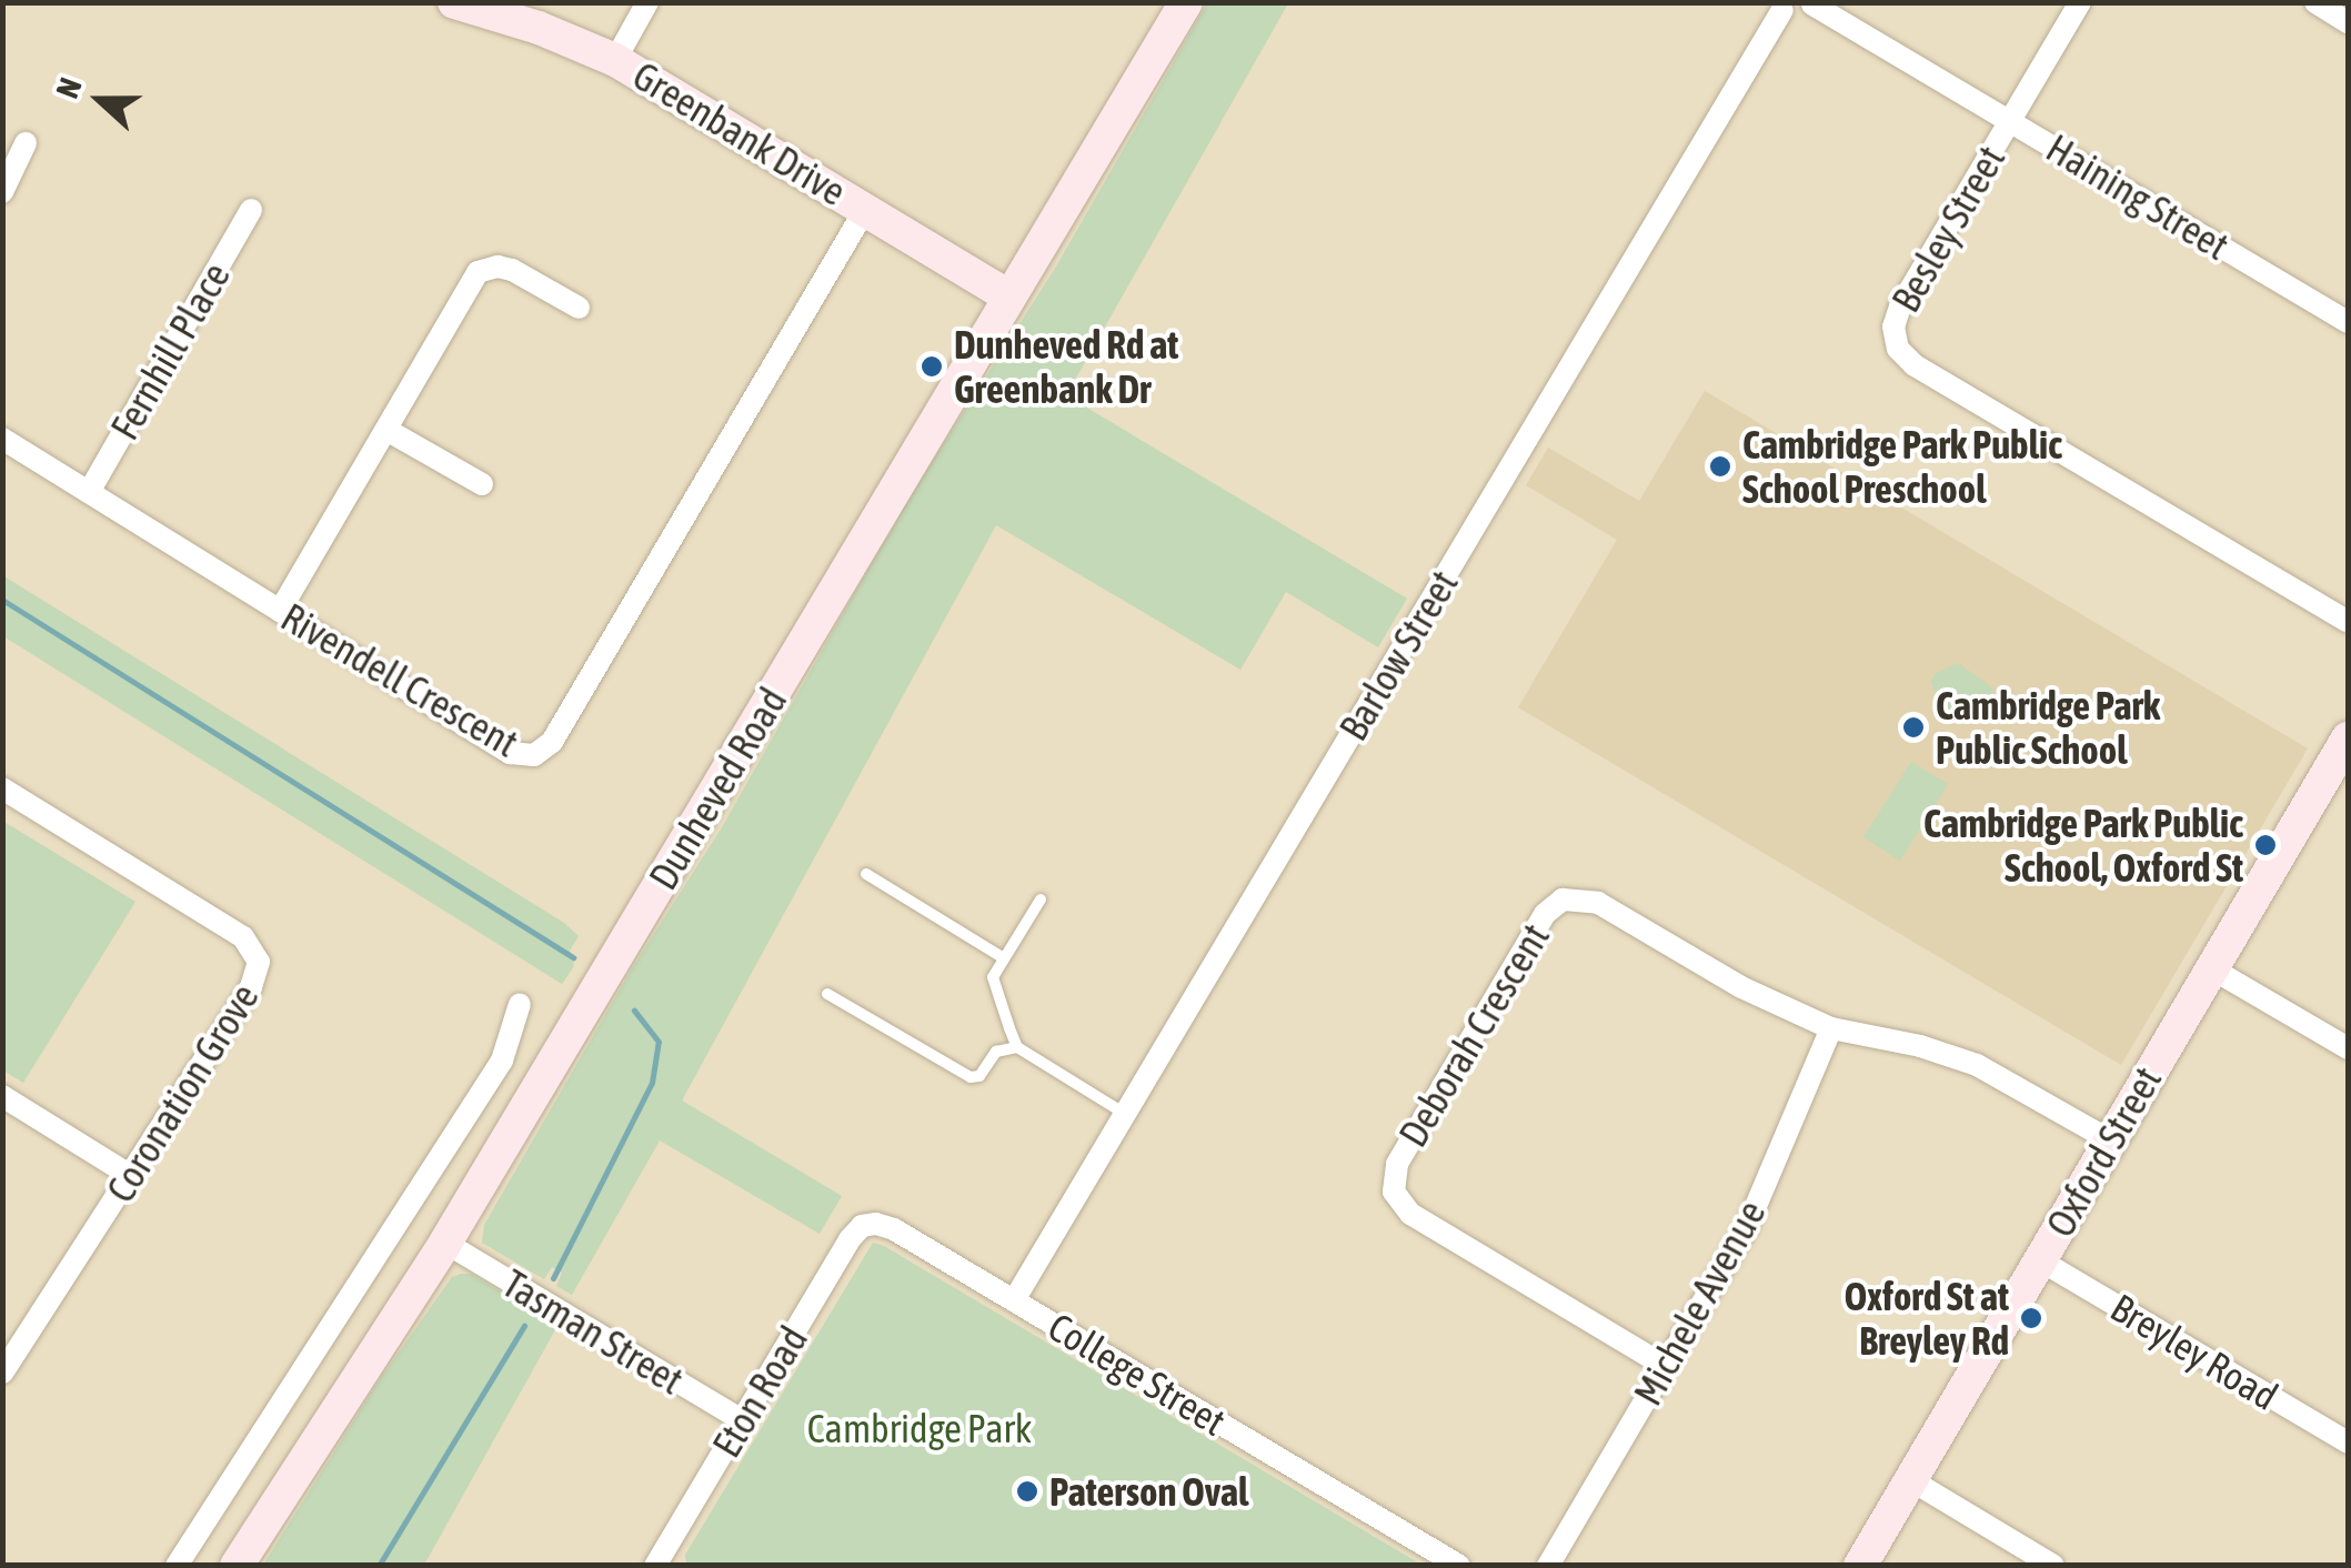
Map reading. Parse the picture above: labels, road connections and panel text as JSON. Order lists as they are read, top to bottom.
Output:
{
  "streets": {
    "main road": ["Greenbank Drive", "Dunheved Road", "Oxford Street"],
    "street": [
      "Haining Street",
      "Besley Street",
      "Fernhill Place",
      "Barlow Street",
      "Rivendell Crescent",
      "Deborah Crescent",
      "Coronation Grove",
      "Michele Avenue",
      "Tasman Street",
      "Breyley Road",
      "College Street",
      "Eton Road"
    ]
  },
  "crossings": [
    ["Greenbank Drive", "Rivendell Crescent"],
    ["Greenbank Drive", "Dunheved Road"],
    ["Haining Street", "Besley Street"],
    ["Haining Street", "Barlow Street"],
    ["Fernhill Place", "Rivendell Crescent"],
    ["Barlow Street", "College Street"],
    ["Dunheved Road", "Tasman Street"],
    ["Deborah Crescent", "Oxford Street"],
    ["Deborah Crescent", "Michele Avenue"],
    ["Oxford Street", "Breyley Road"],
    ["Tasman Street", "Eton Road"],
    ["College Street", "Eton Road"]
  ],
  "parks": ["Cambridge Park"],
  "places": [
    "Dunheved Rd at Greenbank Dr",
    "Cambridge Park Public School Preschool",
    "Cambridge Park Public School",
    "Cambridge Park Public School, Oxford St",
    "Oxford St at Breyley Rd",
    "Paterson Oval"
  ],
  "north": "left"
}
